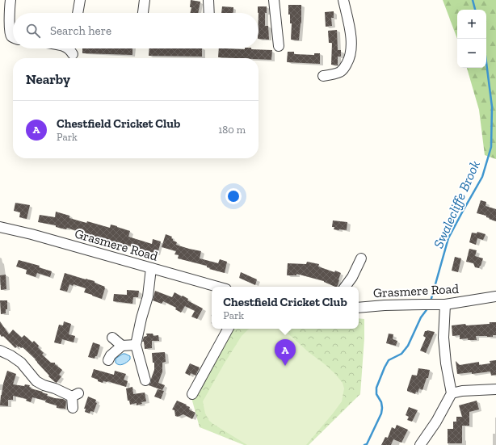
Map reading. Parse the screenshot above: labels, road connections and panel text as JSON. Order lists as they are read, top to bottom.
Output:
{
  "streets": {
    "street": ["Grasmere Road"]
  },
  "water": ["Swalecliffe Brook"],
  "page": {
    "map_buttons": ["+", "−"],
    "search": "Search here",
    "heading": "Nearby",
    "list": [
      {
        "mark": "A",
        "name": "Chestfield Cricket Club",
        "note": "Park",
        "value": "180 m"
      }
    ],
    "popup": ["Chestfield Cricket Club", "Park"],
    "pins": "A"
  }
}
